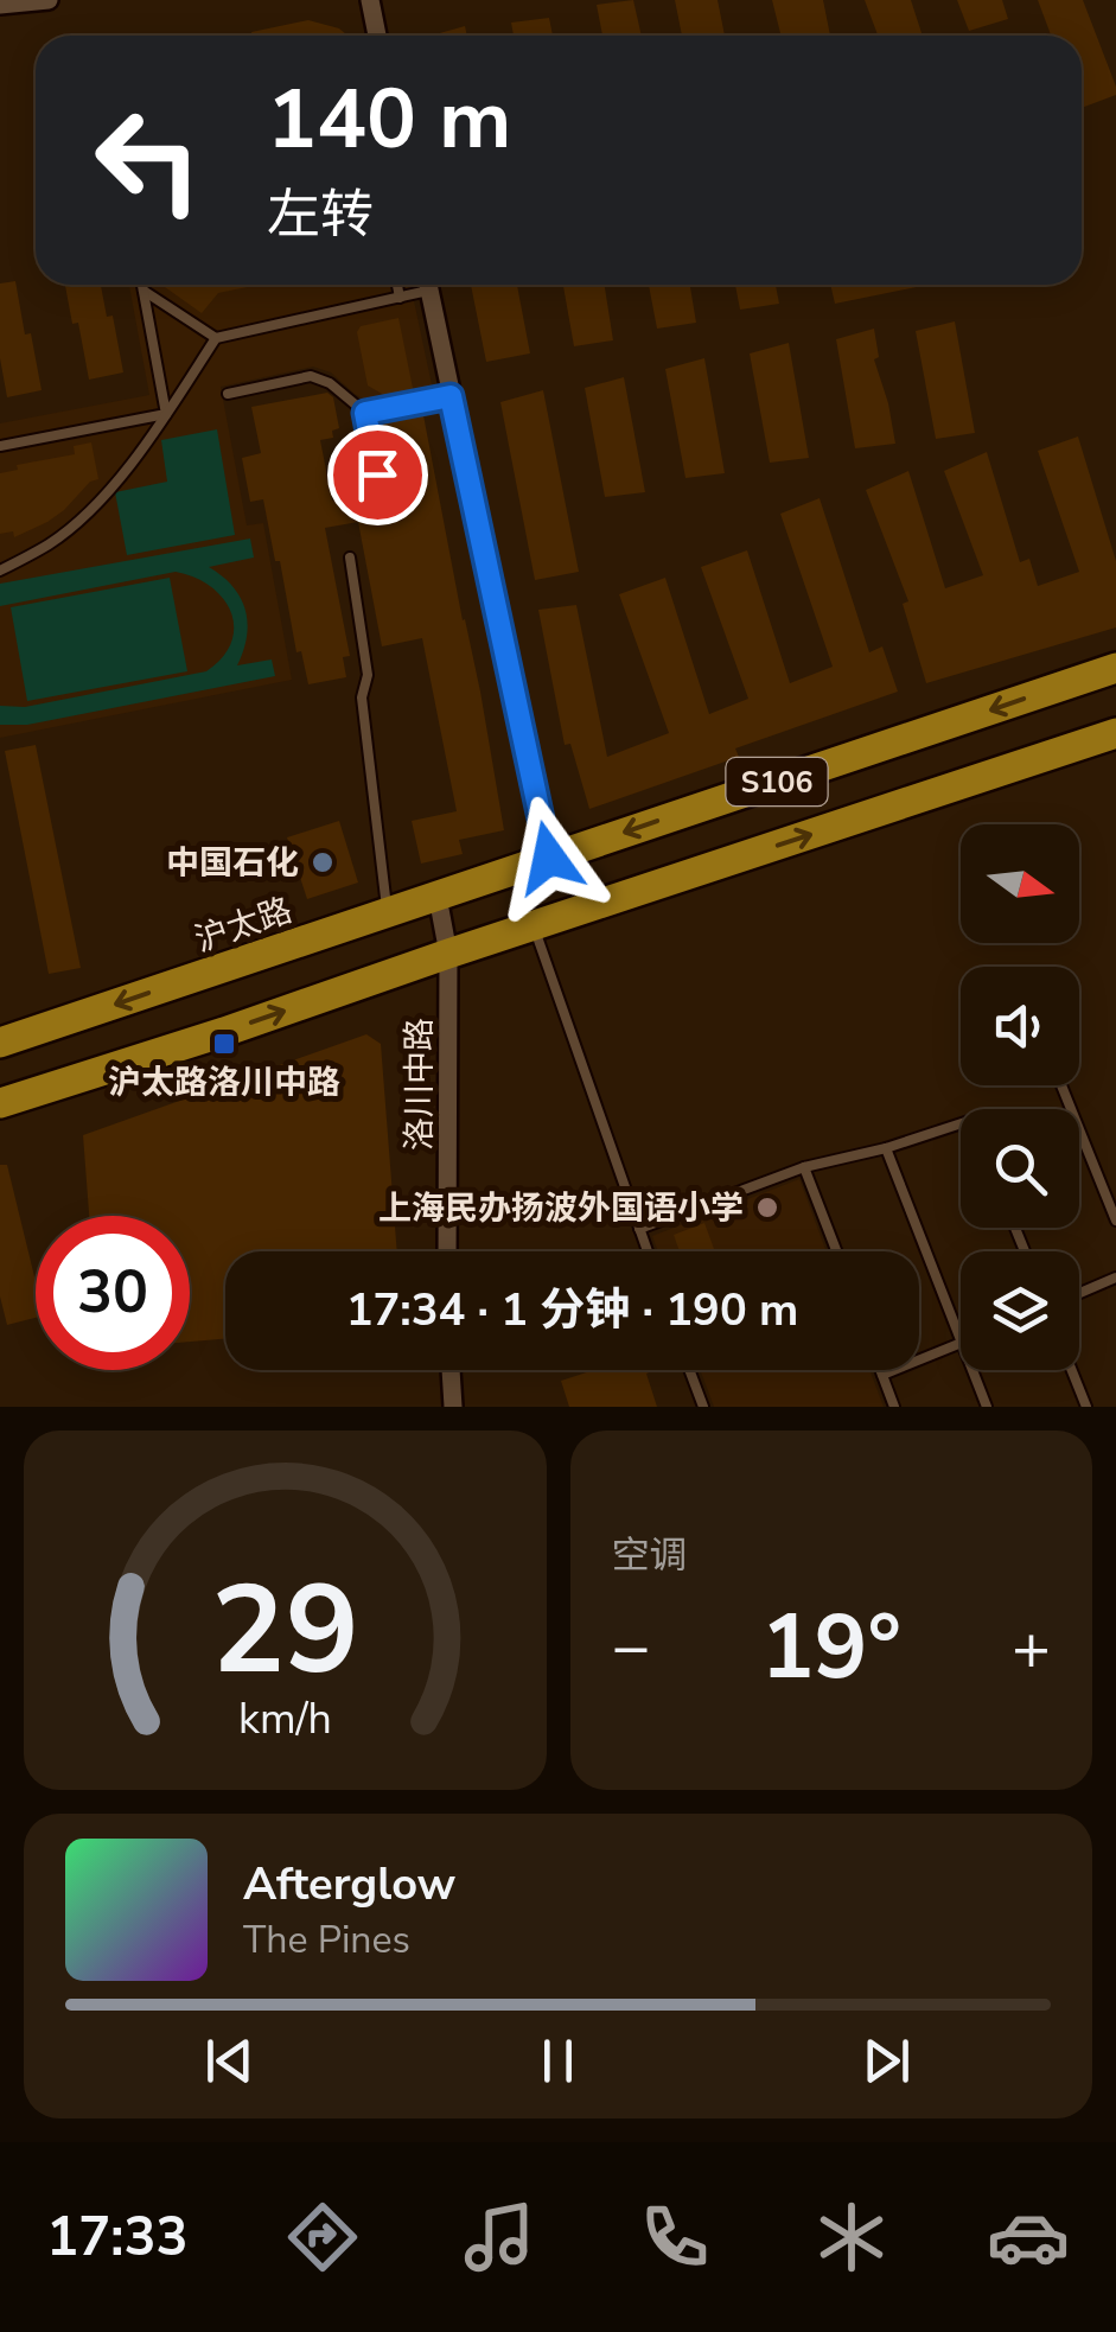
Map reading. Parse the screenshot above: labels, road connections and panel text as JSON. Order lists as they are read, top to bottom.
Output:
{
  "streets": {
    "main road": ["S106", "沪太路"],
    "street": ["洛川中路"]
  },
  "crossings": [
    ["S106", "洛川中路"],
    ["沪太路", "洛川中路"]
  ],
  "places": {
    "other": ["中国石化", "上海民办扬波外国语小学"],
    "transit": ["沪太路洛川中路"]
  },
  "north": "right",
  "page": {
    "turn": ["140 m", "左转"],
    "limit": "30",
    "trip": "17:34 · 1 分钟 · 190 m",
    "tile": "空调",
    "heat": ["−", "19°", "+"],
    "song": ["Afterglow", "The Pines"],
    "tabs": "17:33",
    "gauge": ["29", "km/h"]
  }
}
